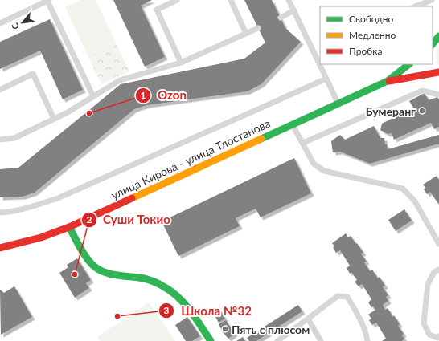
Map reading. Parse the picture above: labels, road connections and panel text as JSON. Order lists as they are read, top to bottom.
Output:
{
  "streets": {
    "main road": ["улица Кирова - улица Тлостанова"]
  },
  "places": [
    "Бумеранг",
    "Ozon",
    "Суши Токио",
    "Школа №32",
    "Пять с плюсом"
  ],
  "legend": ["Свободно", "Медленно", "Пробка"],
  "north": "bottom left"
}
